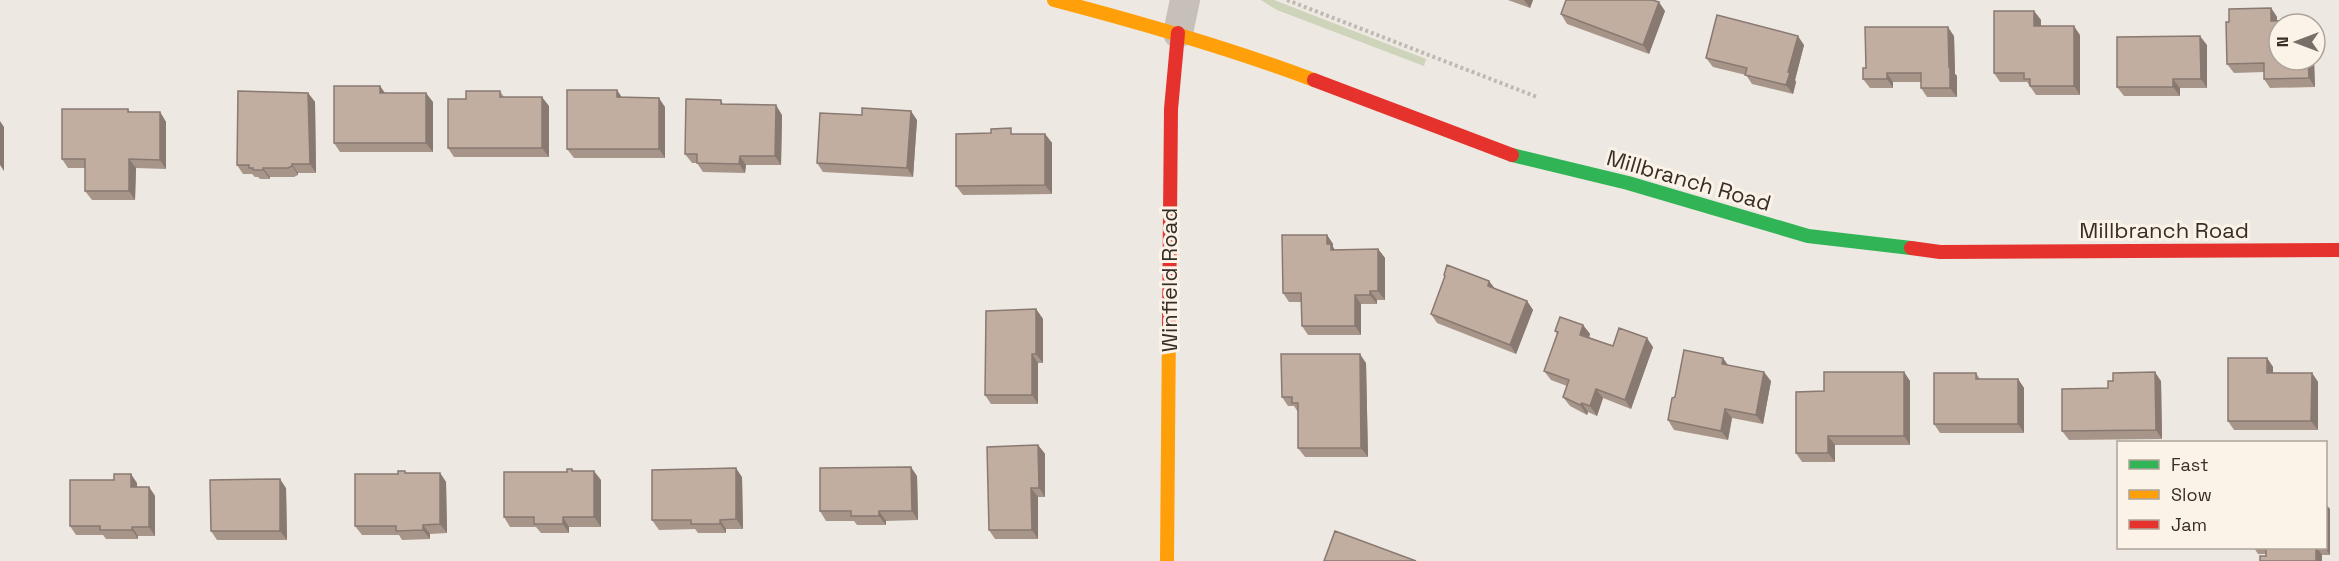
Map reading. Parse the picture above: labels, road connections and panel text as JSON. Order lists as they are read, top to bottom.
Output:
{
  "streets": {
    "main road": ["Millbranch Road", "Winfield Road"]
  },
  "crossings": [
    ["Millbranch Road", "Winfield Road"]
  ],
  "legend": ["Fast", "Slow", "Jam"],
  "north": "left"
}
